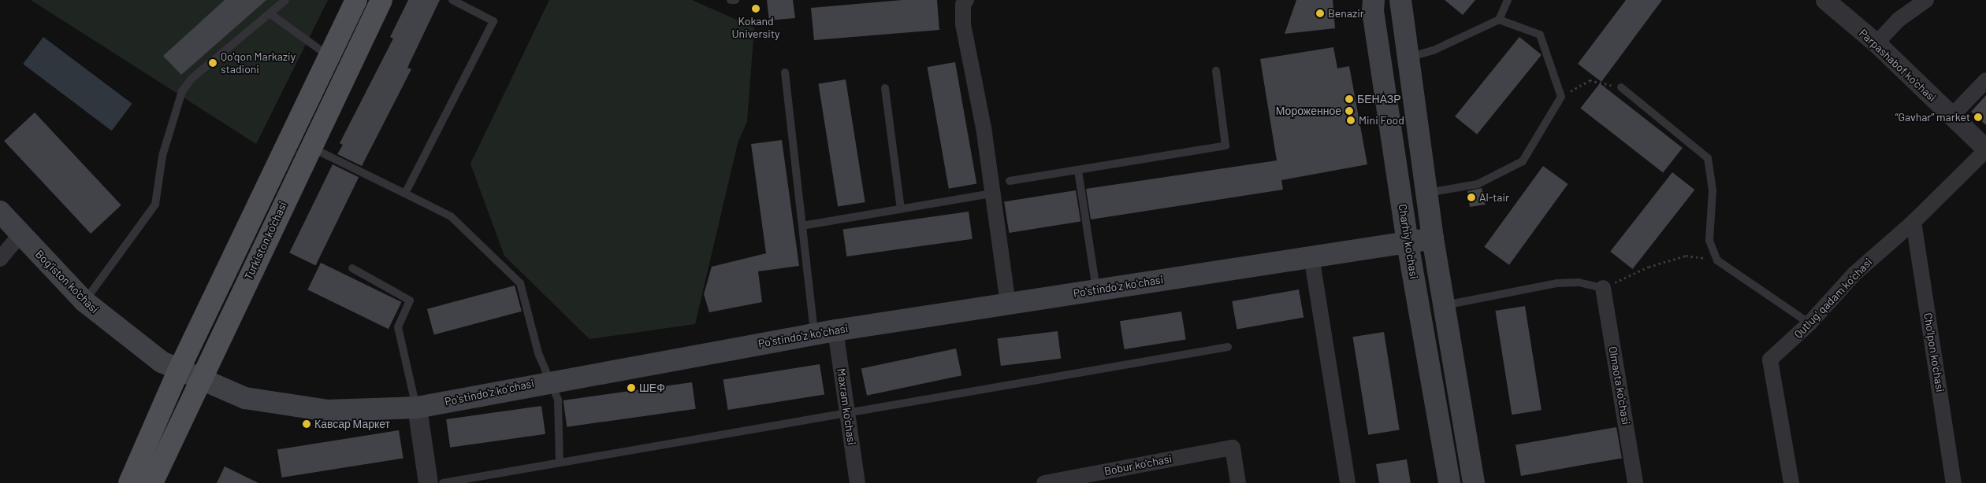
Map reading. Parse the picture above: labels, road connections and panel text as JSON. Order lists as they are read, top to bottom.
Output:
{
  "streets": {
    "main road": [
      "Turkiston ko'chasi",
      "Charhiy ko'chasi",
      "Bog'iston ko'chasi",
      "Poʻstindoʻz koʻchasi"
    ],
    "street": [
      "Parpashabof ko'chasi",
      "Qutlug' qadam ko'chasi",
      "Cho'lpon ko'chasi",
      "Olmaota ko'chasi",
      "Maxram ko'chasi",
      "Bobur ko'chasi"
    ]
  },
  "crossings": [
    ["Parpashabof ko'chasi", "Qutlug' qadam ko'chasi"],
    ["Turkiston ko'chasi", "Bog'iston ko'chasi"],
    ["Turkiston ko'chasi", "Poʻstindoʻz koʻchasi"],
    ["Charhiy ko'chasi", "Poʻstindoʻz koʻchasi"],
    ["Bog'iston ko'chasi", "Poʻstindoʻz koʻchasi"],
    ["Poʻstindoʻz koʻchasi", "Maxram ko'chasi"],
    ["Qutlug' qadam ko'chasi", "Cho'lpon ko'chasi"]
  ],
  "places": [
    "Kokand University",
    "Benazir",
    "Qo'qon Markaziy stadioni",
    "БЕНАЗР",
    "Мороженное",
    "“Gavhar” market",
    "Mini Food",
    "Al-tair",
    "ШЕФ",
    "Кавсар Маркет"
  ]
}
